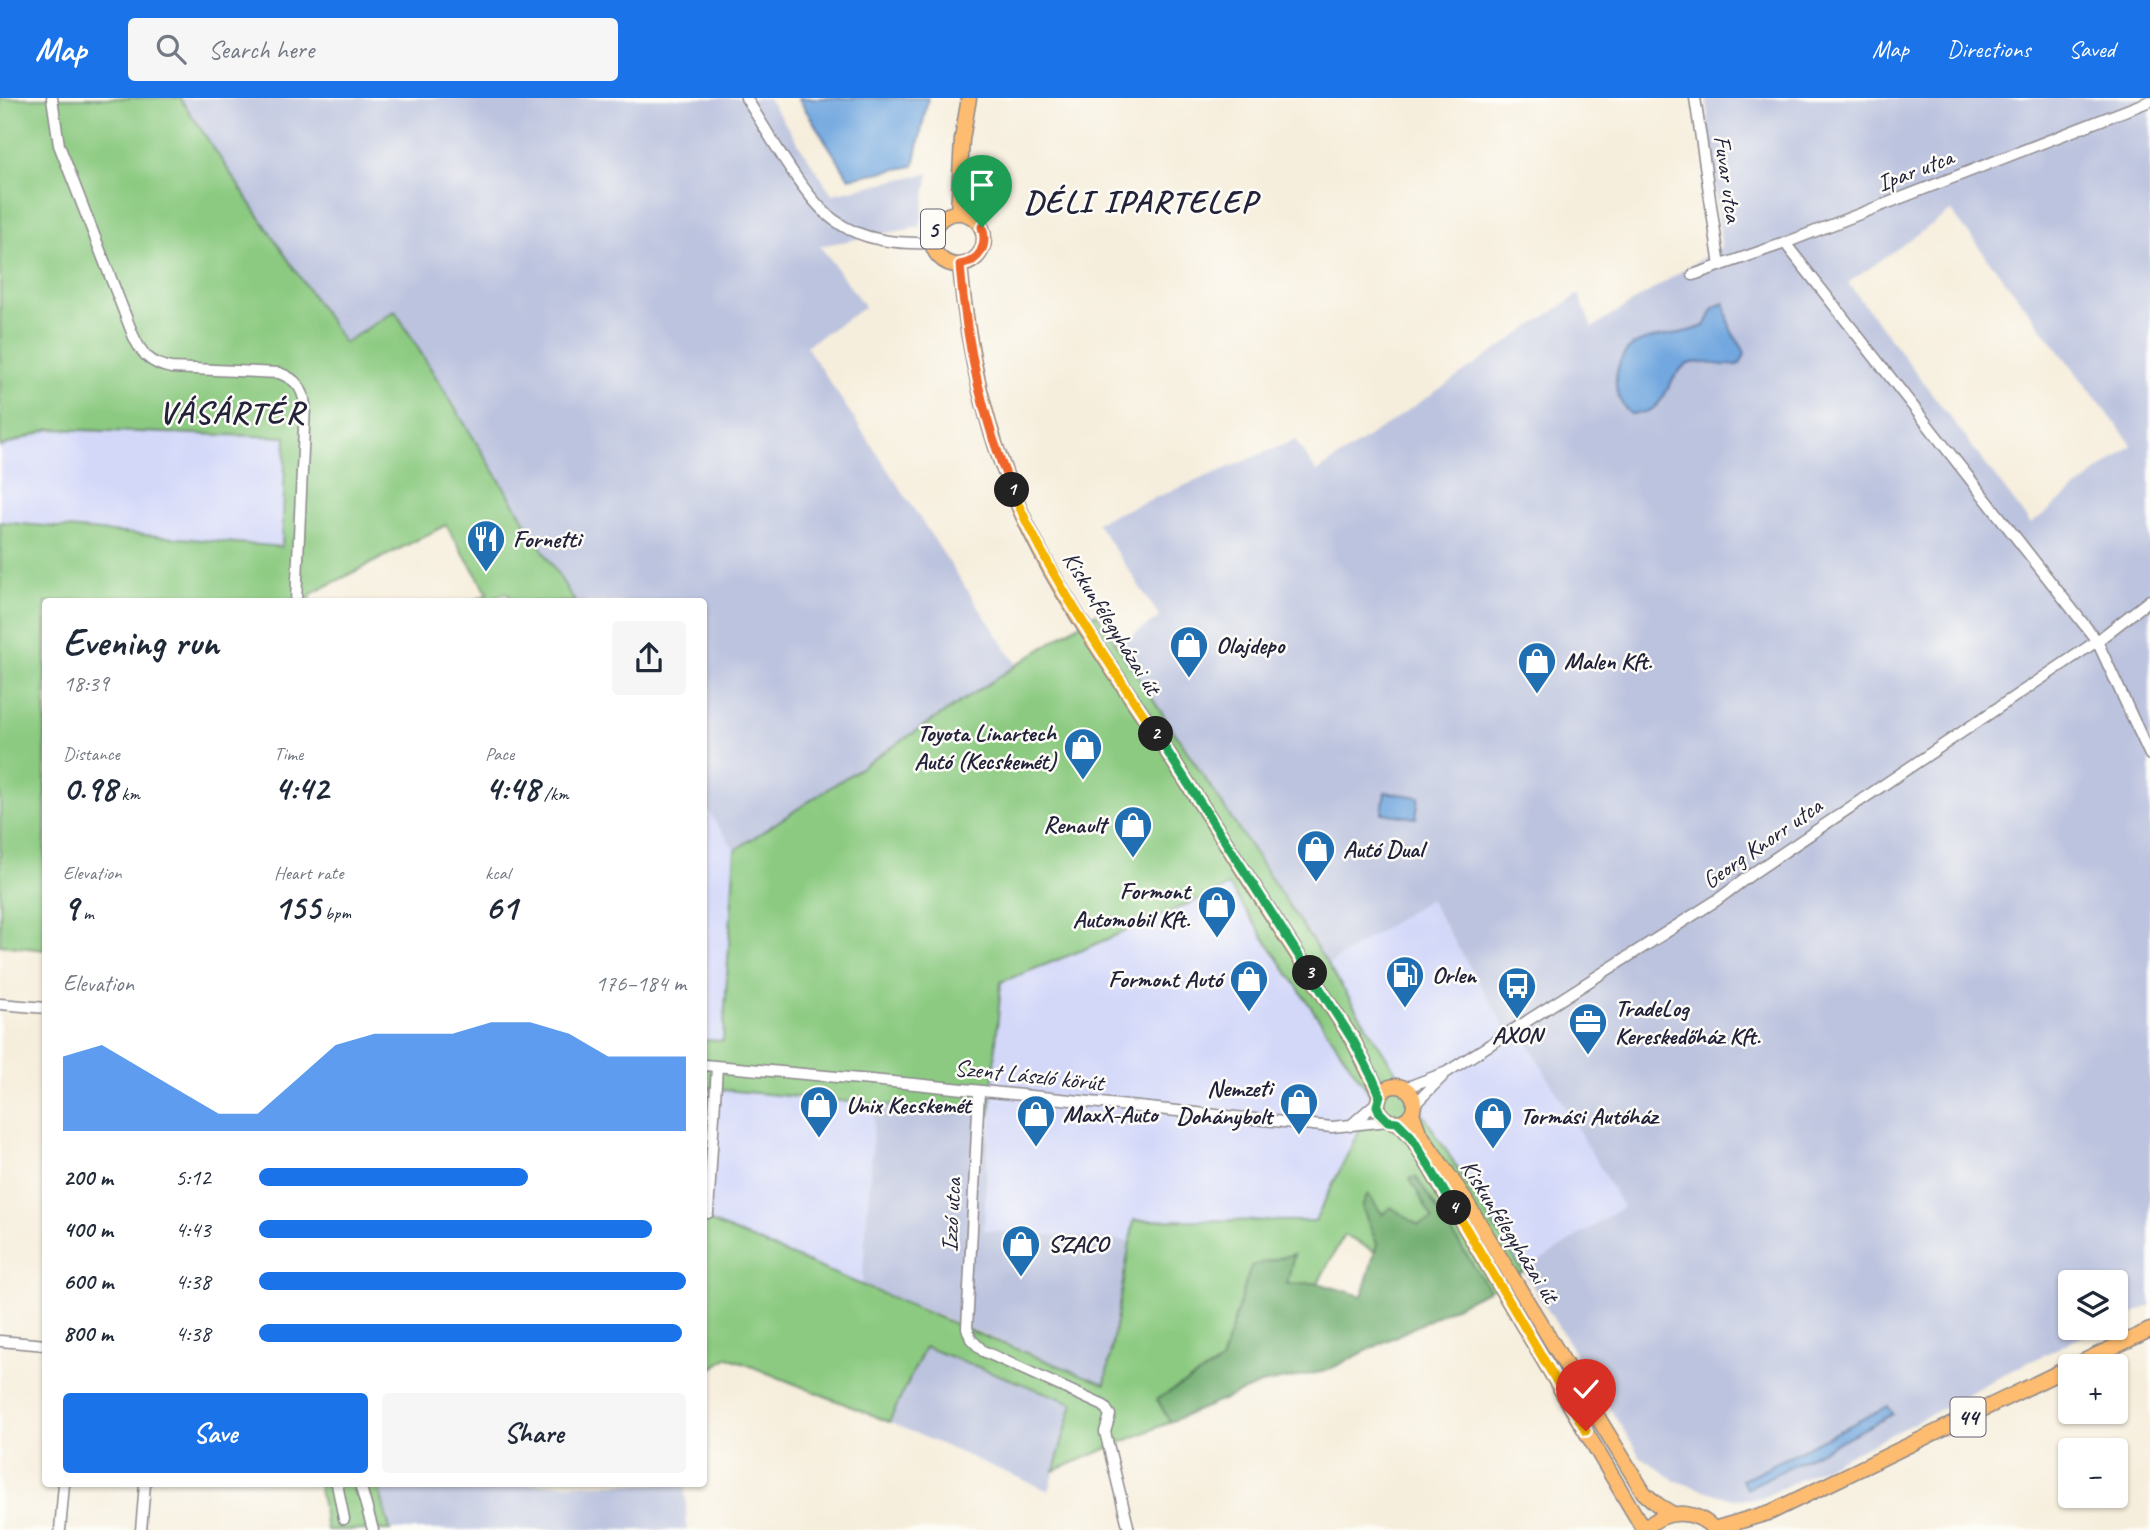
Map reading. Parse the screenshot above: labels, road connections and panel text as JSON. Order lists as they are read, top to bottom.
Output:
{
  "streets": {
    "main road": ["5", "Kiskunfélegyházai út", "44"],
    "street": [
      "Ipar utca",
      "Fuvar utca",
      "Georg Knorr utca",
      "Szent László körút",
      "Izzó utca"
    ]
  },
  "crossings": [
    ["Ipar utca", "Fuvar utca"],
    ["5", "Kiskunfélegyházai út"],
    ["5", "Georg Knorr utca"],
    ["5", "Szent László körút"],
    ["5", "44"],
    ["Kiskunfélegyházai út", "Georg Knorr utca"],
    ["Kiskunfélegyházai út", "Szent László körút"],
    ["Georg Knorr utca", "Szent László körút"],
    ["Szent László körút", "Izzó utca"]
  ],
  "districts": ["DÉLI IPARTELEP", "VÁSÁRTÉR"],
  "places": {
    "restaurant": ["Fornetti"],
    "shop": [
      "Olajdepo",
      "Malen Kft.",
      "Toyota Linartech Autó (Kecskemét)",
      "Renault",
      "Autó Dual",
      "Formont Automobil Kft.",
      "Formont Autó",
      "Nemzeti Dohánybolt",
      "Unix Kecskemét",
      "MaxX-Auto",
      "Tormási Autóház",
      "SZACO"
    ],
    "fuel station": ["Orlen"],
    "bus stop": ["AXON"],
    "office": ["TradeLog Kereskedőház Kft."]
  },
  "page": {
    "header": "Map",
    "search": "Search here",
    "nav": ["Map", "Directions", "Saved"],
    "pins": [
      "1",
      "2",
      "3",
      "4"
    ],
    "heading": ["Evening run", "18:39"],
    "stats": [
      ["Distance", "0.98 km"],
      ["Time", "4:42"],
      ["Pace", "4:48 /km"],
      ["Elevation", "9 m"],
      ["Heart rate", "155 bpm"],
      ["kcal", "61"]
    ],
    "chart": ["Elevation", "176–184 m"],
    "list": [
      {
        "name": "200 m",
        "note": "5:12"
      },
      {
        "name": "400 m",
        "note": "4:43"
      },
      {
        "name": "600 m",
        "note": "4:38"
      },
      {
        "name": "800 m",
        "note": "4:38"
      }
    ],
    "map_buttons": ["+", "−"],
    "buttons": ["Save", "Share"]
  }
}
